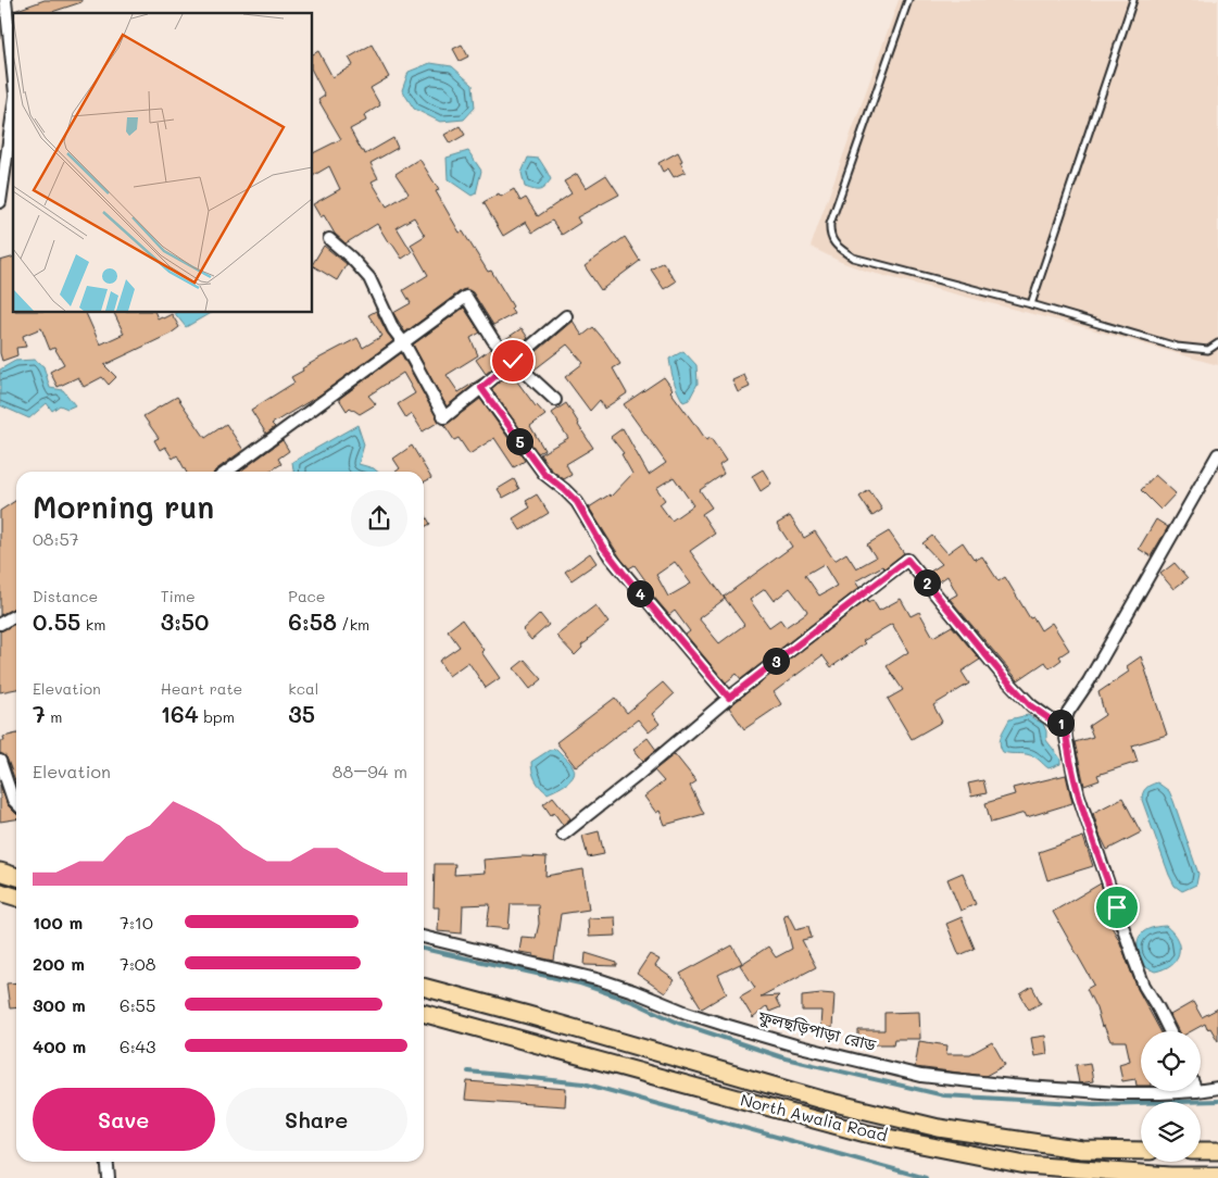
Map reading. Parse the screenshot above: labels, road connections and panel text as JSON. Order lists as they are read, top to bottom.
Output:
{
  "streets": {
    "main road": ["North Awalia Road"],
    "street": ["ফুলছড়িপাড়া রোড"]
  },
  "page": {
    "pins": [
      "5",
      "2",
      "4",
      "3",
      "1"
    ],
    "heading": ["Morning run", "08:57"],
    "stats": [
      ["Distance", "0.55 km"],
      ["Time", "3:50"],
      ["Pace", "6:58 /km"],
      ["Elevation", "7 m"],
      ["Heart rate", "164 bpm"],
      ["kcal", "35"]
    ],
    "chart": ["Elevation", "88–94 m"],
    "list": [
      {
        "name": "100 m",
        "note": "7:10"
      },
      {
        "name": "200 m",
        "note": "7:08"
      },
      {
        "name": "300 m",
        "note": "6:55"
      },
      {
        "name": "400 m",
        "note": "6:43"
      }
    ],
    "buttons": ["Save", "Share"]
  }
}
